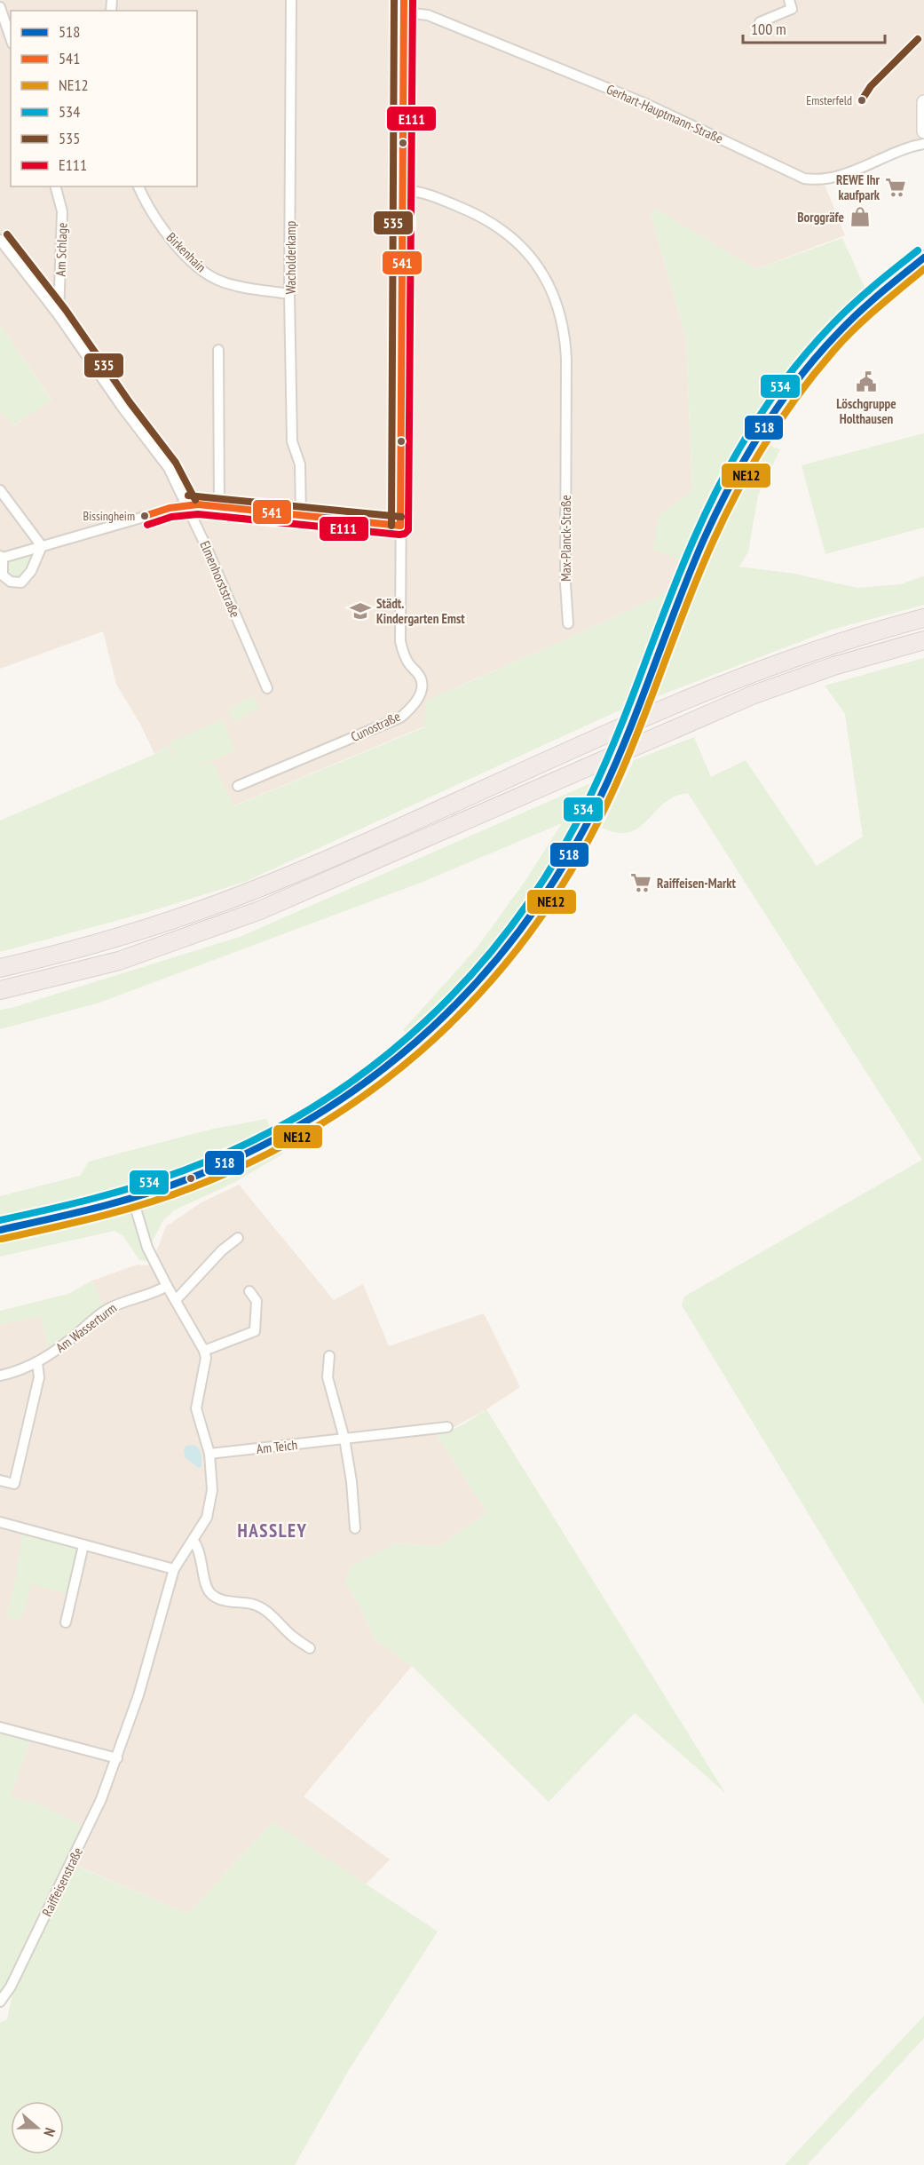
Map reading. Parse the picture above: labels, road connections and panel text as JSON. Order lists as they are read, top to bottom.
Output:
{
  "streets": {
    "street": [
      "Gerhart-Hauptmann-Straße",
      "Am Schlage",
      "Birkenhain",
      "Wacholderkamp",
      "Max-Planck-Straße",
      "Elmenhorststraße",
      "Cunostraße",
      "Am Wasserturm",
      "Am Teich",
      "Raiffeisenstraße"
    ]
  },
  "crossings": [
    ["Gerhart-Hauptmann-Straße", "Cunostraße"],
    ["Am Schlage", "Elmenhorststraße"],
    ["Birkenhain", "Wacholderkamp"],
    ["Max-Planck-Straße", "Cunostraße"],
    ["Am Teich", "Raiffeisenstraße"]
  ],
  "districts": ["HASSLEY"],
  "places": {
    "other": ["Emsterfeld", "Bissingheim"],
    "supermarket": ["REWE Ihr kaufpark", "Raiffeisen-Markt"],
    "shop": ["Borggräfe"],
    "public building": ["Löschgruppe Holthausen"],
    "school or university": ["Städt. Kindergarten Emst"]
  },
  "lines": [
    "transit line 541",
    "transit line 535",
    "transit line E111",
    "transit line 534",
    "transit line 518",
    "transit line NE12"
  ],
  "legend": [
    "518",
    "541",
    "NE12",
    "534",
    "535",
    "E111"
  ],
  "scale_bar": "100 m",
  "north": "right"
}
